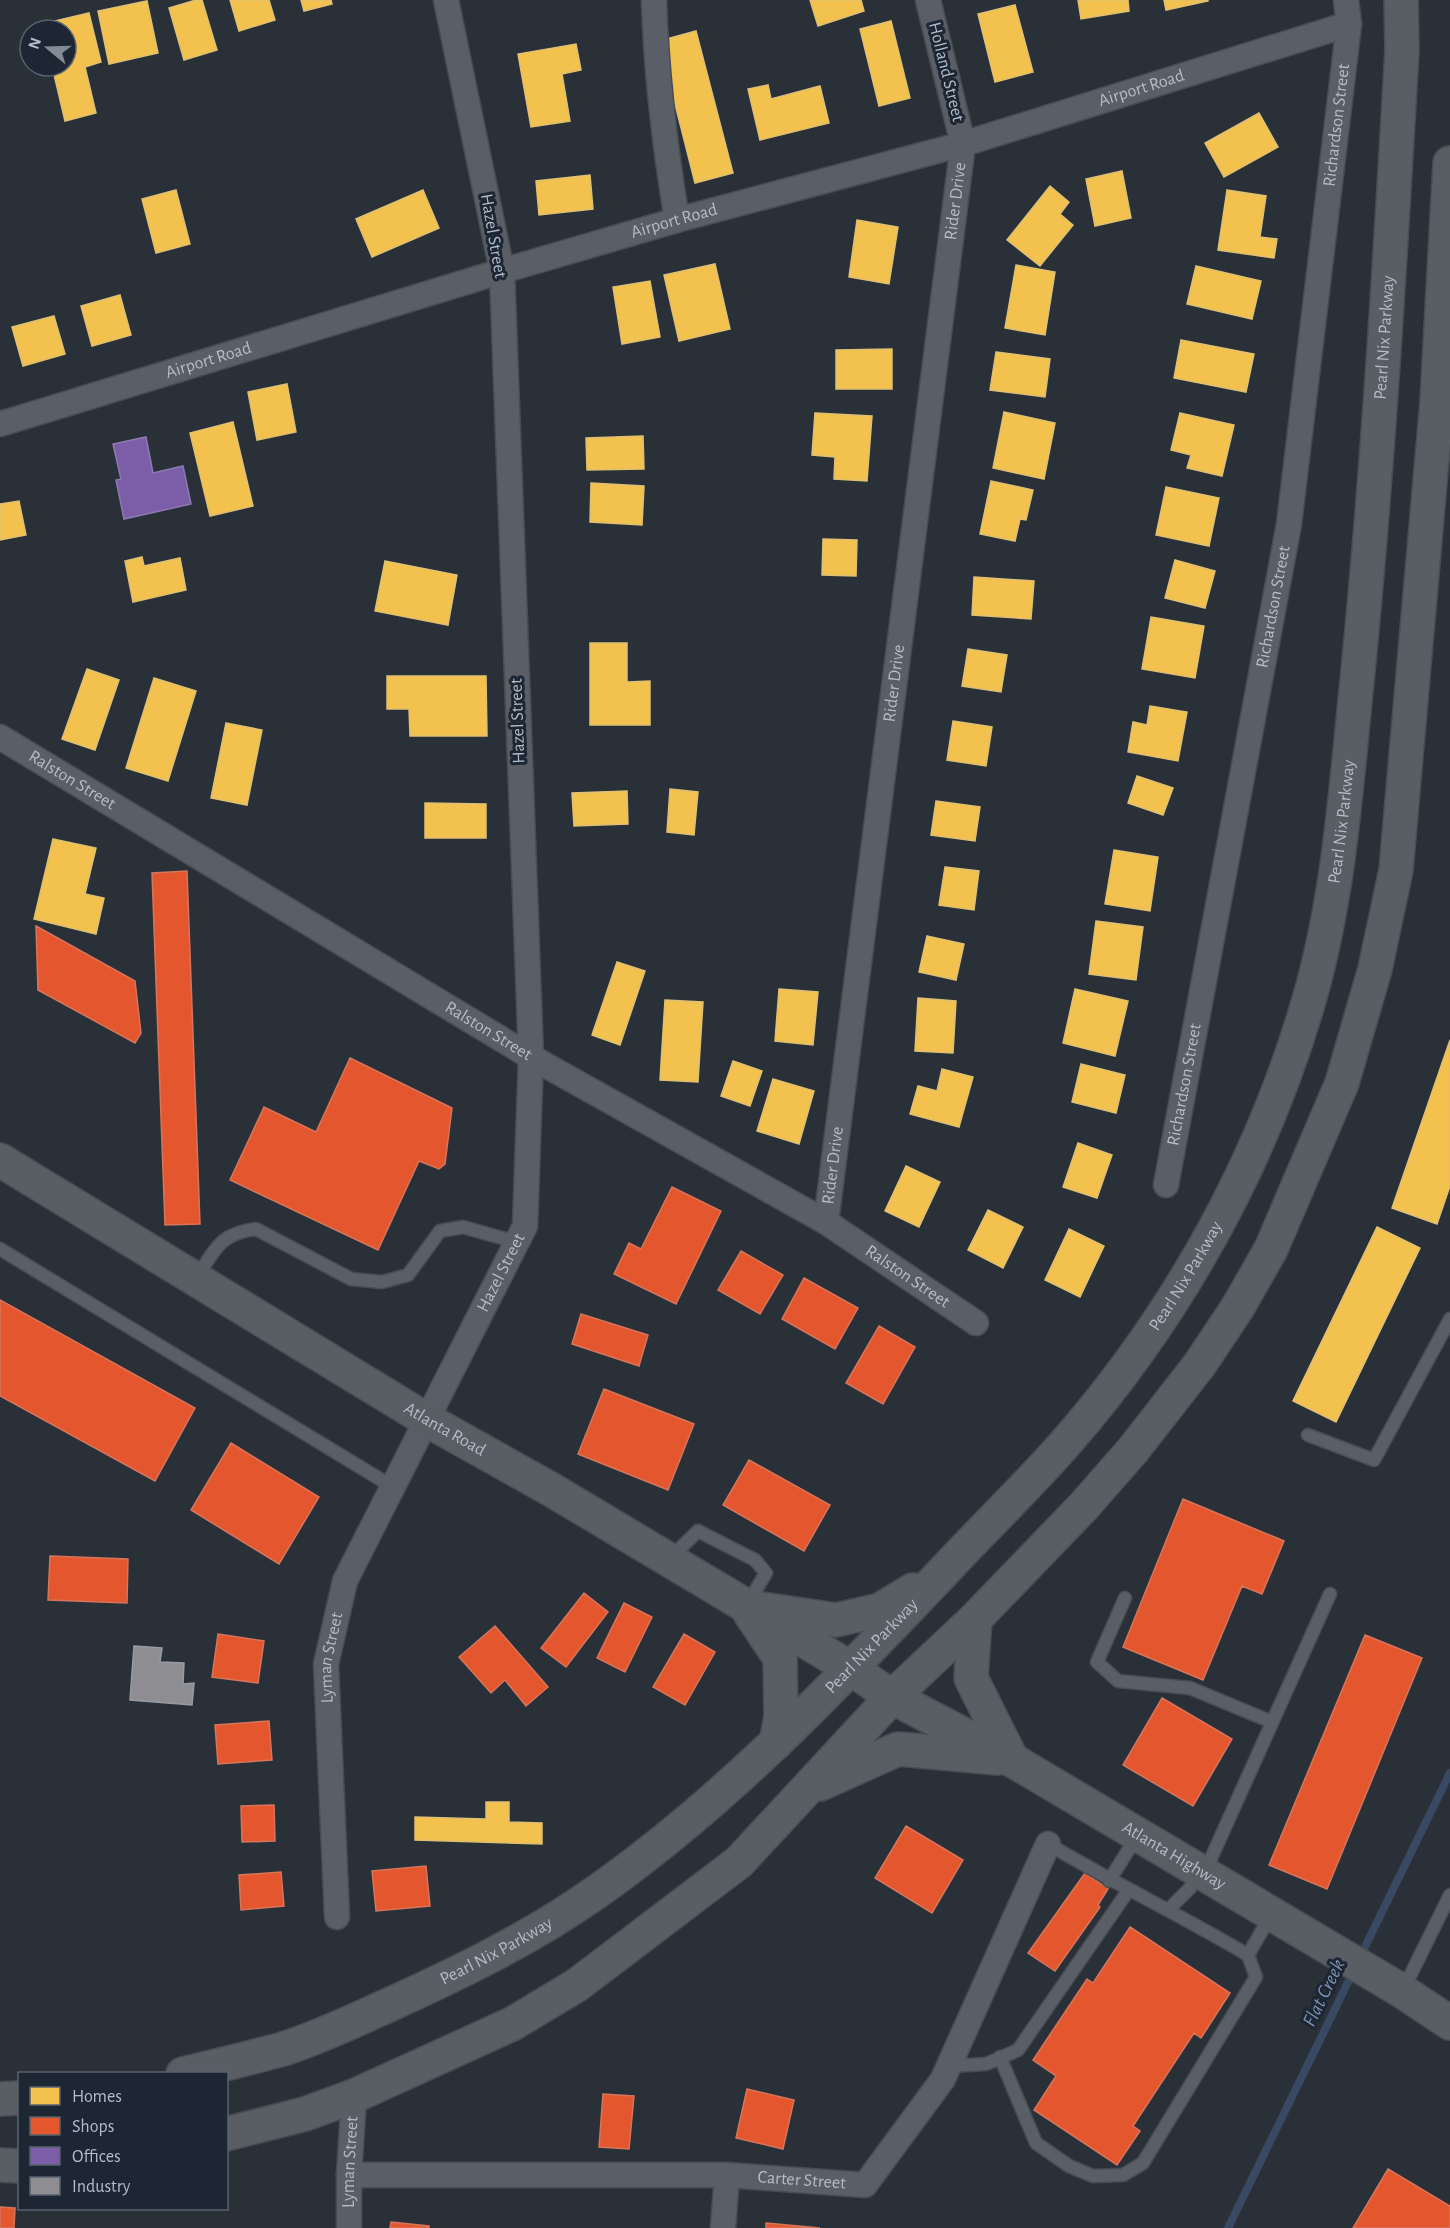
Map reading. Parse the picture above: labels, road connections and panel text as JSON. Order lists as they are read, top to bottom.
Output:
{
  "streets": {
    "main road": ["Pearl Nix Parkway", "Atlanta Road", "Atlanta Highway"],
    "street": [
      "Holland Street",
      "Airport Road",
      "Richardson Street",
      "Rider Drive",
      "Hazel Street",
      "Ralston Street",
      "Lyman Street",
      "Carter Street"
    ]
  },
  "crossings": [
    ["Holland Street", "Airport Road"],
    ["Holland Street", "Rider Drive"],
    ["Airport Road", "Richardson Street"],
    ["Airport Road", "Rider Drive"],
    ["Airport Road", "Hazel Street"],
    ["Rider Drive", "Ralston Street"],
    ["Hazel Street", "Ralston Street"],
    ["Hazel Street", "Atlanta Road"],
    ["Hazel Street", "Lyman Street"],
    ["Pearl Nix Parkway", "Atlanta Road"],
    ["Atlanta Road", "Lyman Street"],
    ["Atlanta Road", "Atlanta Highway"],
    ["Lyman Street", "Carter Street"]
  ],
  "water": ["Flat Creek"],
  "legend": [
    "Homes",
    "Shops",
    "Offices",
    "Industry"
  ],
  "north": "left"
}
